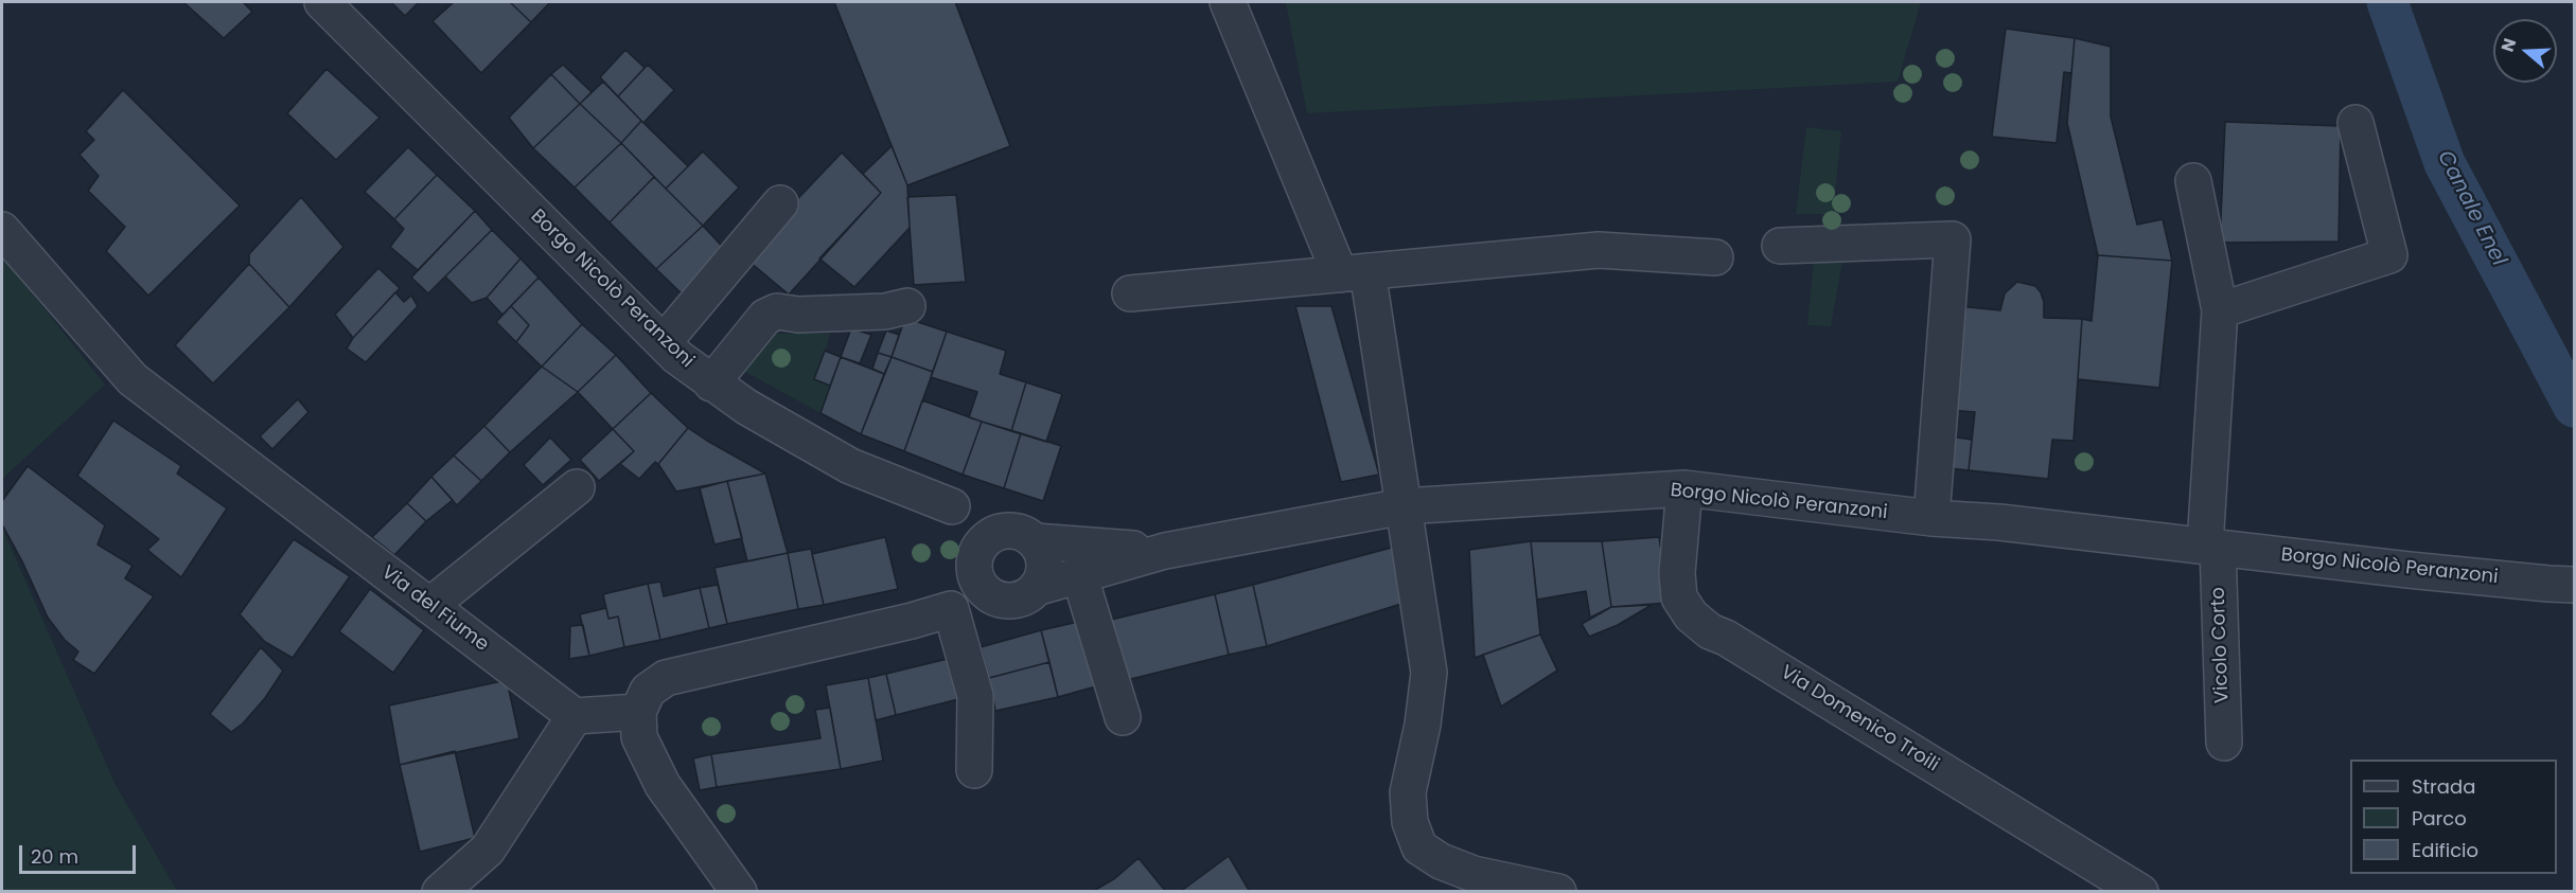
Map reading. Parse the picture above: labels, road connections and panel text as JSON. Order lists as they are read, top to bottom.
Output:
{
  "streets": {
    "street": [
      "Borgo Nicolò Peranzoni",
      "Via del Fiume",
      "Vicolo Corto",
      "Via Domenico Troili"
    ]
  },
  "crossings": [
    ["Borgo Nicolò Peranzoni", "Vicolo Corto"],
    ["Borgo Nicolò Peranzoni", "Via Domenico Troili"]
  ],
  "water": ["Canale Enel"],
  "legend": ["Strada", "Parco", "Edificio"],
  "scale_bar": "20 m",
  "north": "left"
}
